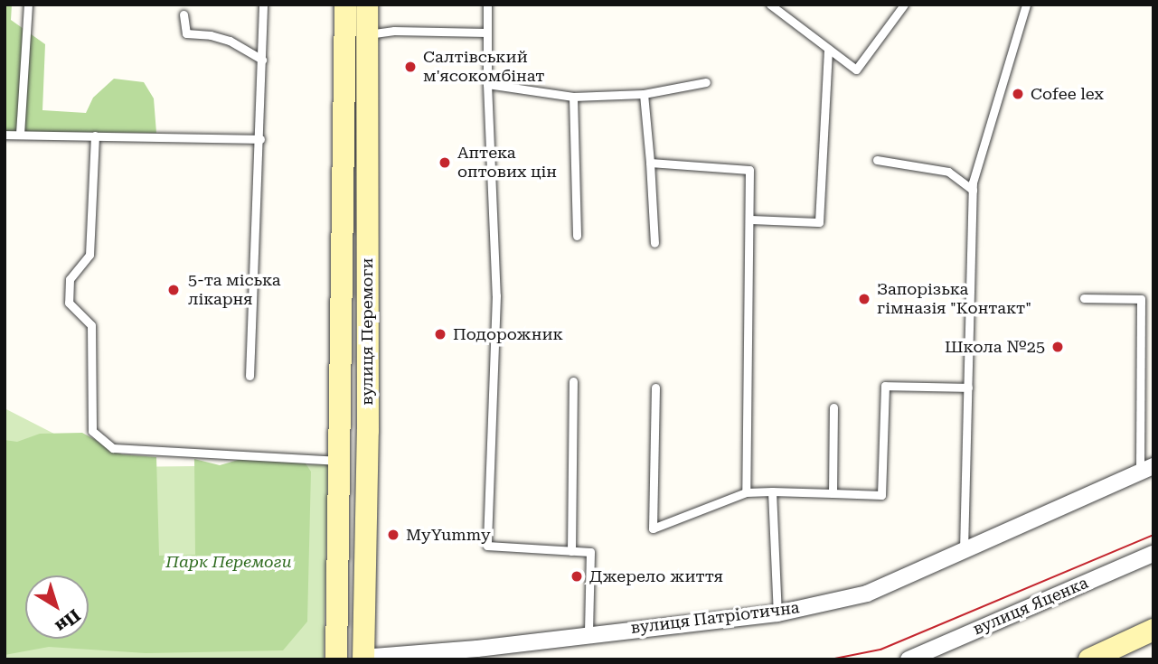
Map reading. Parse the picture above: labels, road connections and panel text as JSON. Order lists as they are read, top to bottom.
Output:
{
  "streets": {
    "main road": ["вулиця Перемоги"],
    "street": ["вулиця Яценка", "вулиця Патріотична"]
  },
  "crossings": [
    ["вулиця Перемоги", "вулиця Патріотична"]
  ],
  "parks": ["Парк Перемоги"],
  "places": [
    "Салтівський м'ясокомбінат",
    "Cofee lex",
    "Аптека оптових цін",
    "5-та міська лікарня",
    "Запорізька гімназія \"Контакт\"",
    "Подорожник",
    "Школа №25",
    "MyYummy",
    "Джерело життя"
  ],
  "north": "bottom right"
}
